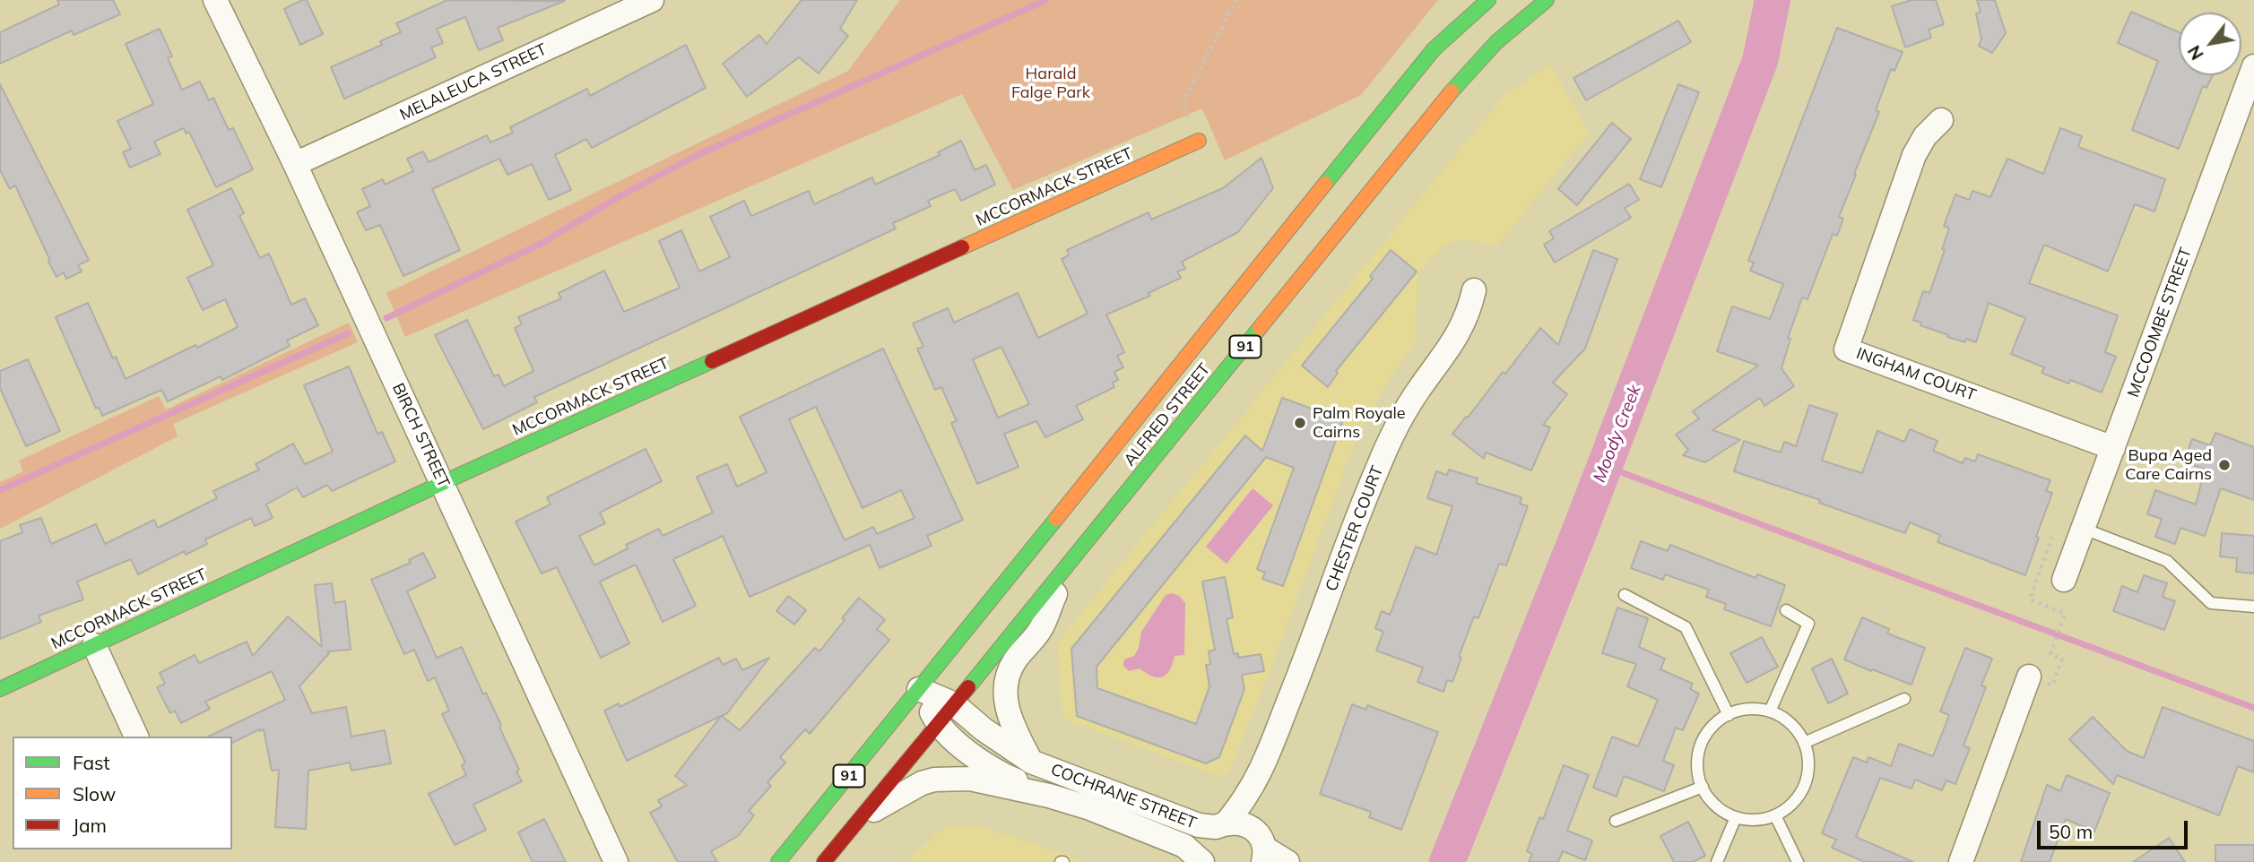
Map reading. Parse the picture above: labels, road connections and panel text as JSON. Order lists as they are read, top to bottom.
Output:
{
  "streets": {
    "main road": ["MCCORMACK STREET", "91", "ALFRED STREET"],
    "street": [
      "MELALEUCA STREET",
      "MCCOOMBE STREET",
      "INGHAM COURT",
      "BIRCH STREET",
      "CHESTER COURT",
      "COCHRANE STREET"
    ]
  },
  "crossings": [
    ["MELALEUCA STREET", "BIRCH STREET"],
    ["MCCORMACK STREET", "BIRCH STREET"],
    ["MCCOOMBE STREET", "INGHAM COURT"],
    ["ALFRED STREET", "COCHRANE STREET"]
  ],
  "water": ["Moody Creek"],
  "parks": ["Harald Falge Park"],
  "places": ["Palm Royale Cairns", "Bupa Aged Care Cairns"],
  "legend": ["Fast", "Slow", "Jam"],
  "scale_bar": "50 m",
  "north": "bottom left"
}
